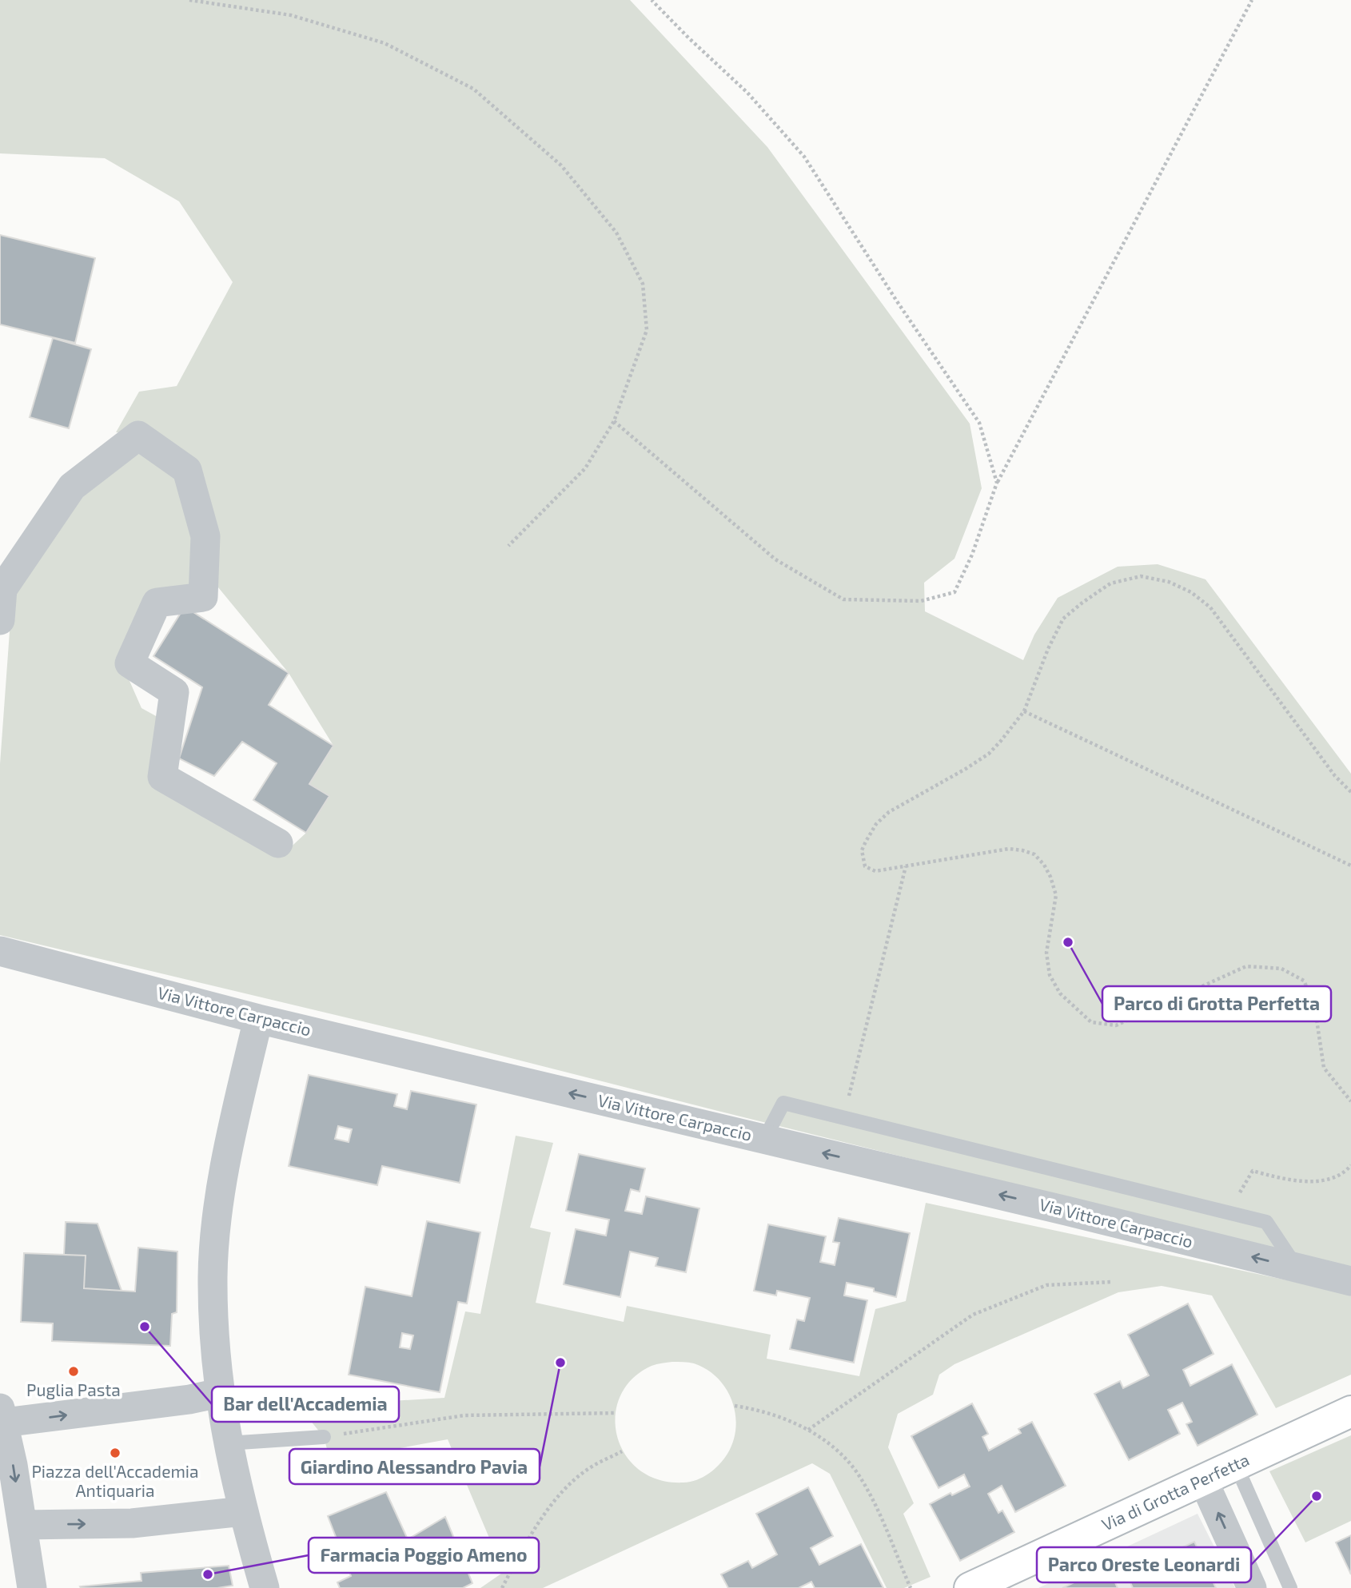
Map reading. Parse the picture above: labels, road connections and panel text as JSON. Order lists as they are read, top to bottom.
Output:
{
  "streets": {
    "street": ["Via Vittore Carpaccio", "Via di Grotta Perfetta"]
  },
  "one_way": ["Via Vittore Carpaccio"],
  "places": [
    "Parco di Grotta Perfetta",
    "Bar dell'Accademia",
    "Giardino Alessandro Pavia",
    "Puglia Pasta",
    "Piazza dell'Accademia Antiquaria",
    "Parco Oreste Leonardi",
    "Farmacia Poggio Ameno"
  ]
}
